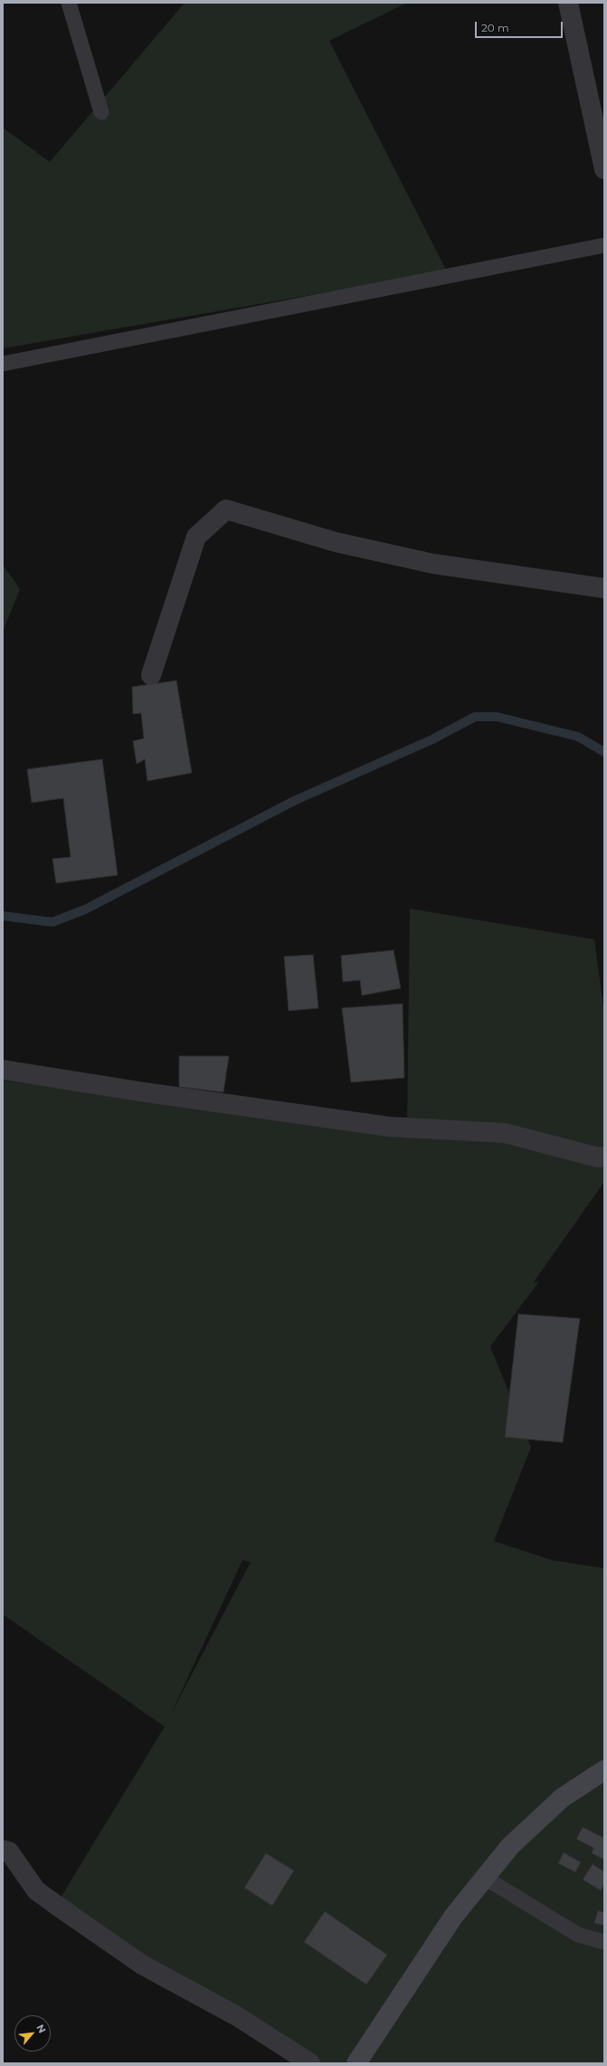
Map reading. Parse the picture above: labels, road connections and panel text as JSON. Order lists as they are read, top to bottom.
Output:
{
  "scale_bar": "20 m",
  "north": "top right"
}
